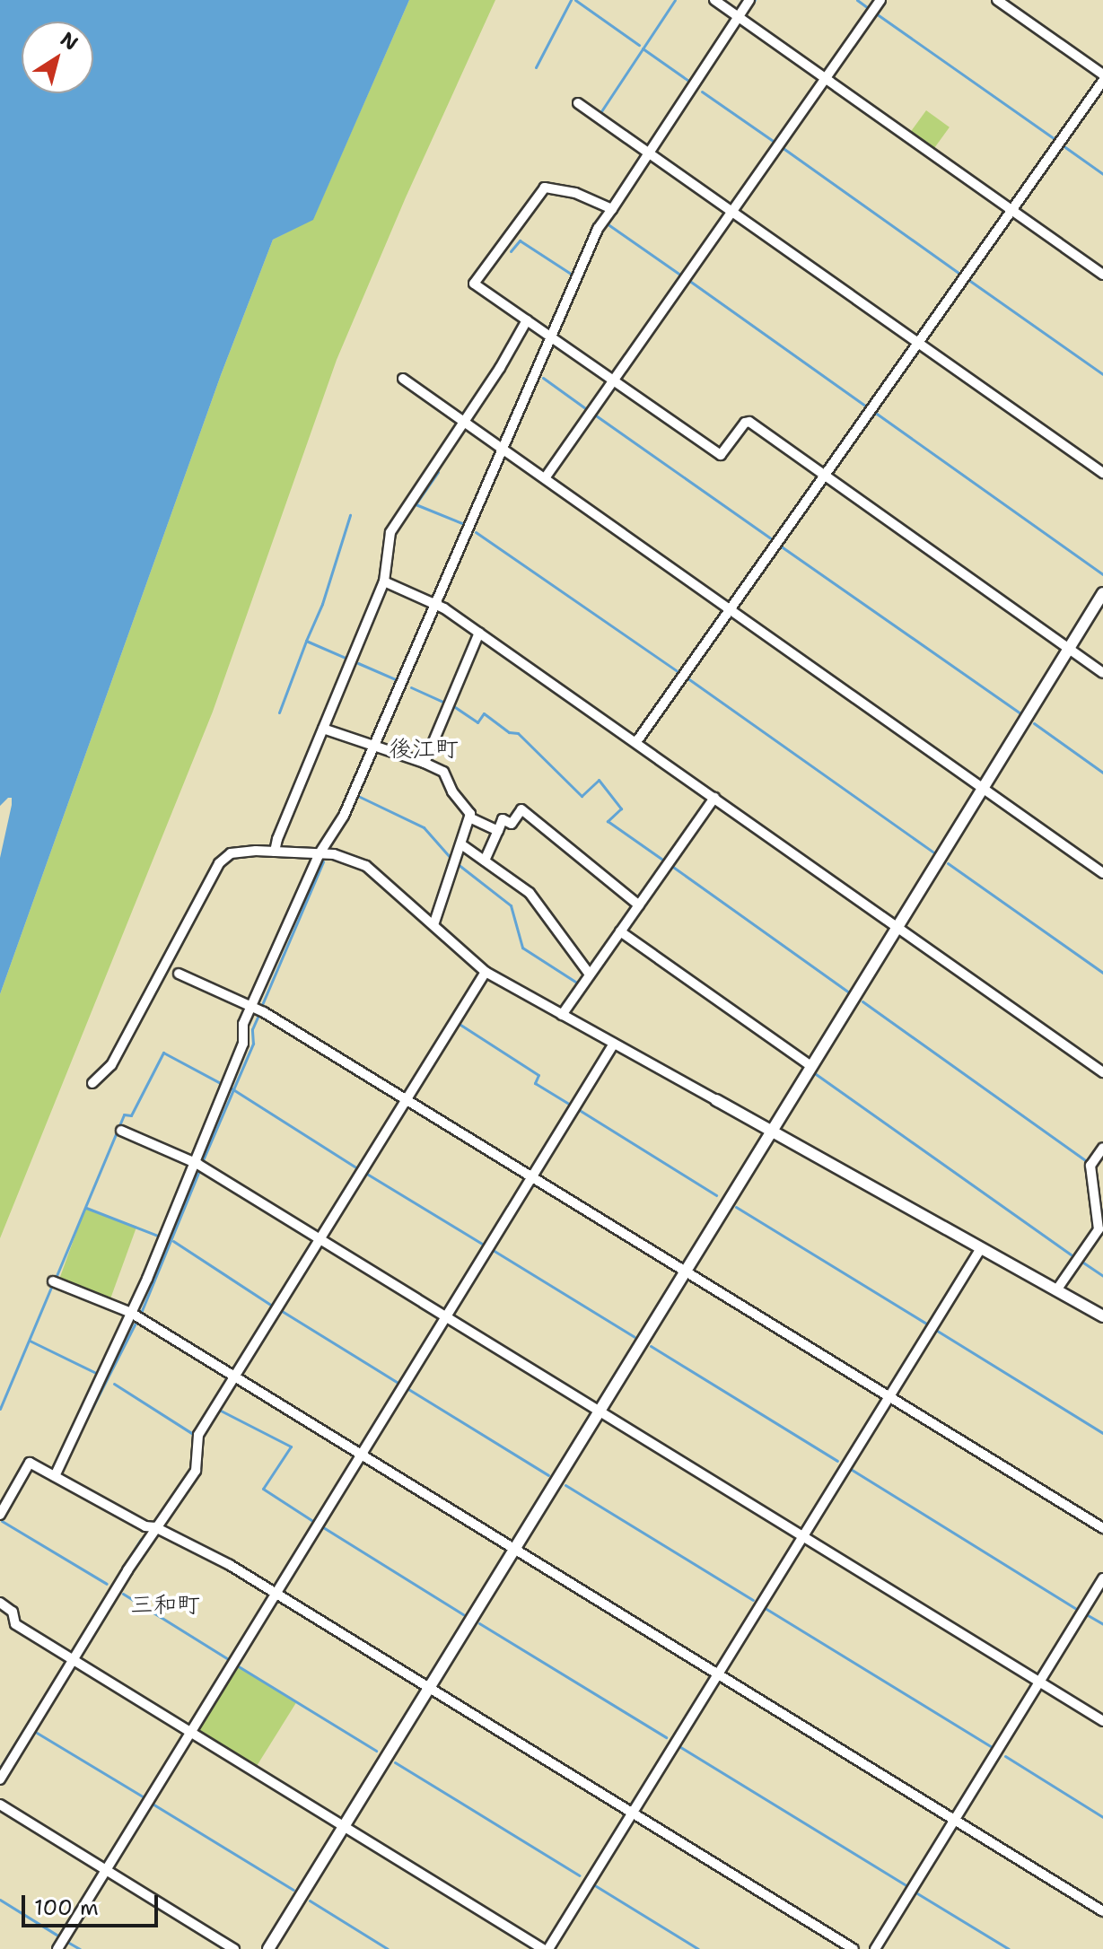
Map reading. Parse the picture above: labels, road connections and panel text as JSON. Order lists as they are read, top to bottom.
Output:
{
  "districts": ["後江町", "三和町"],
  "scale_bar": "100 m",
  "north": "top right"
}
